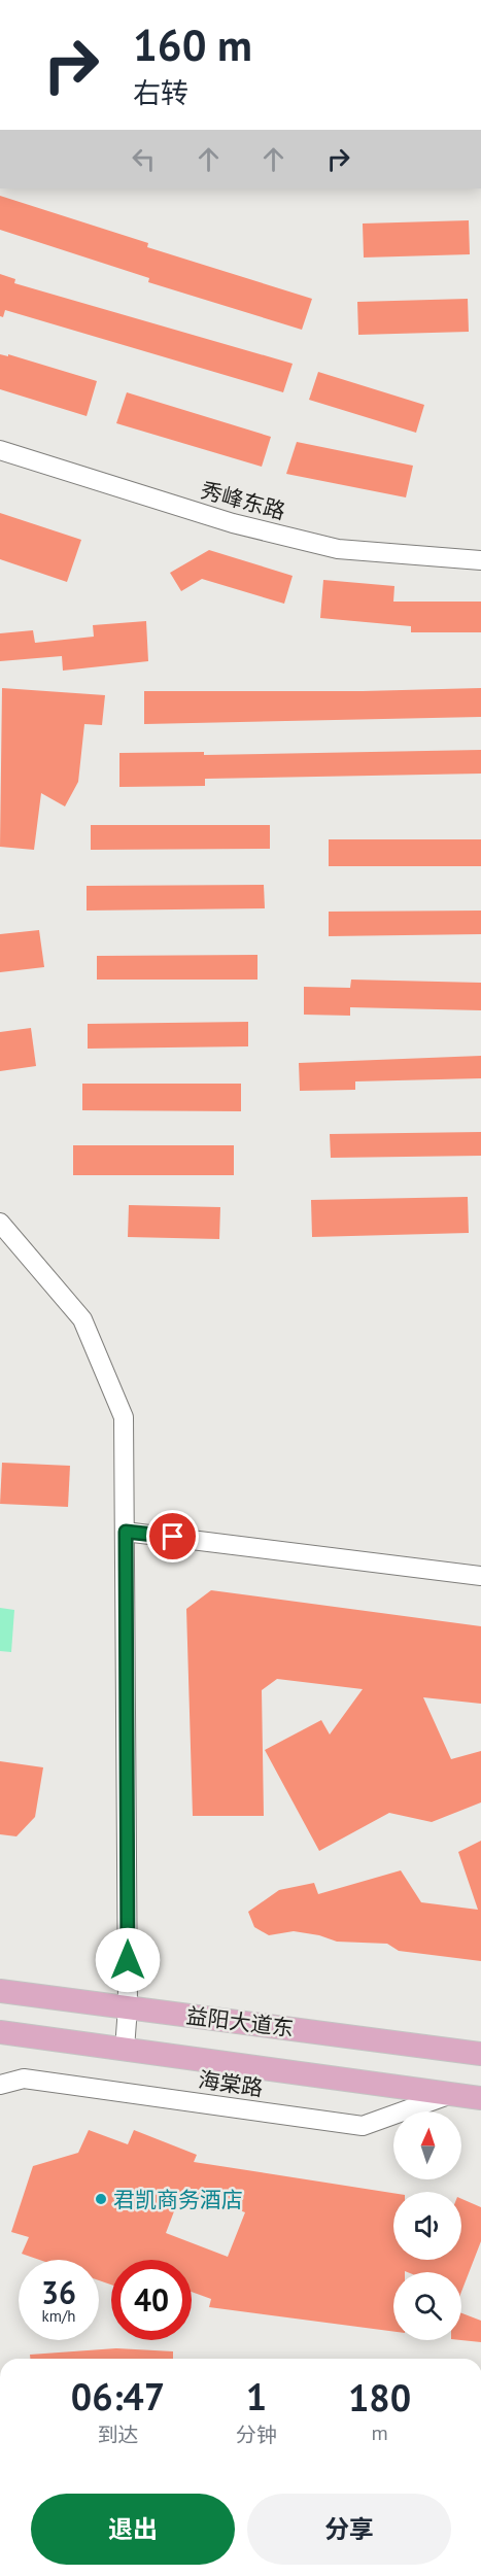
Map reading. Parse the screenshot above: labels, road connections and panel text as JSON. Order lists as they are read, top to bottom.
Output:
{
  "streets": {
    "main road": ["益阳大道东"],
    "street": ["秀峰东路", "海棠路"]
  },
  "places": ["君凯商务酒店"],
  "north": "top",
  "page": {
    "turn": ["160 m", "右转"],
    "speed": "36 km/h",
    "limit": "40",
    "eta": [
      "06:47",
      "到达",
      "1",
      "分钟",
      "180",
      "m"
    ],
    "buttons": ["退出", "分享"]
  }
}
